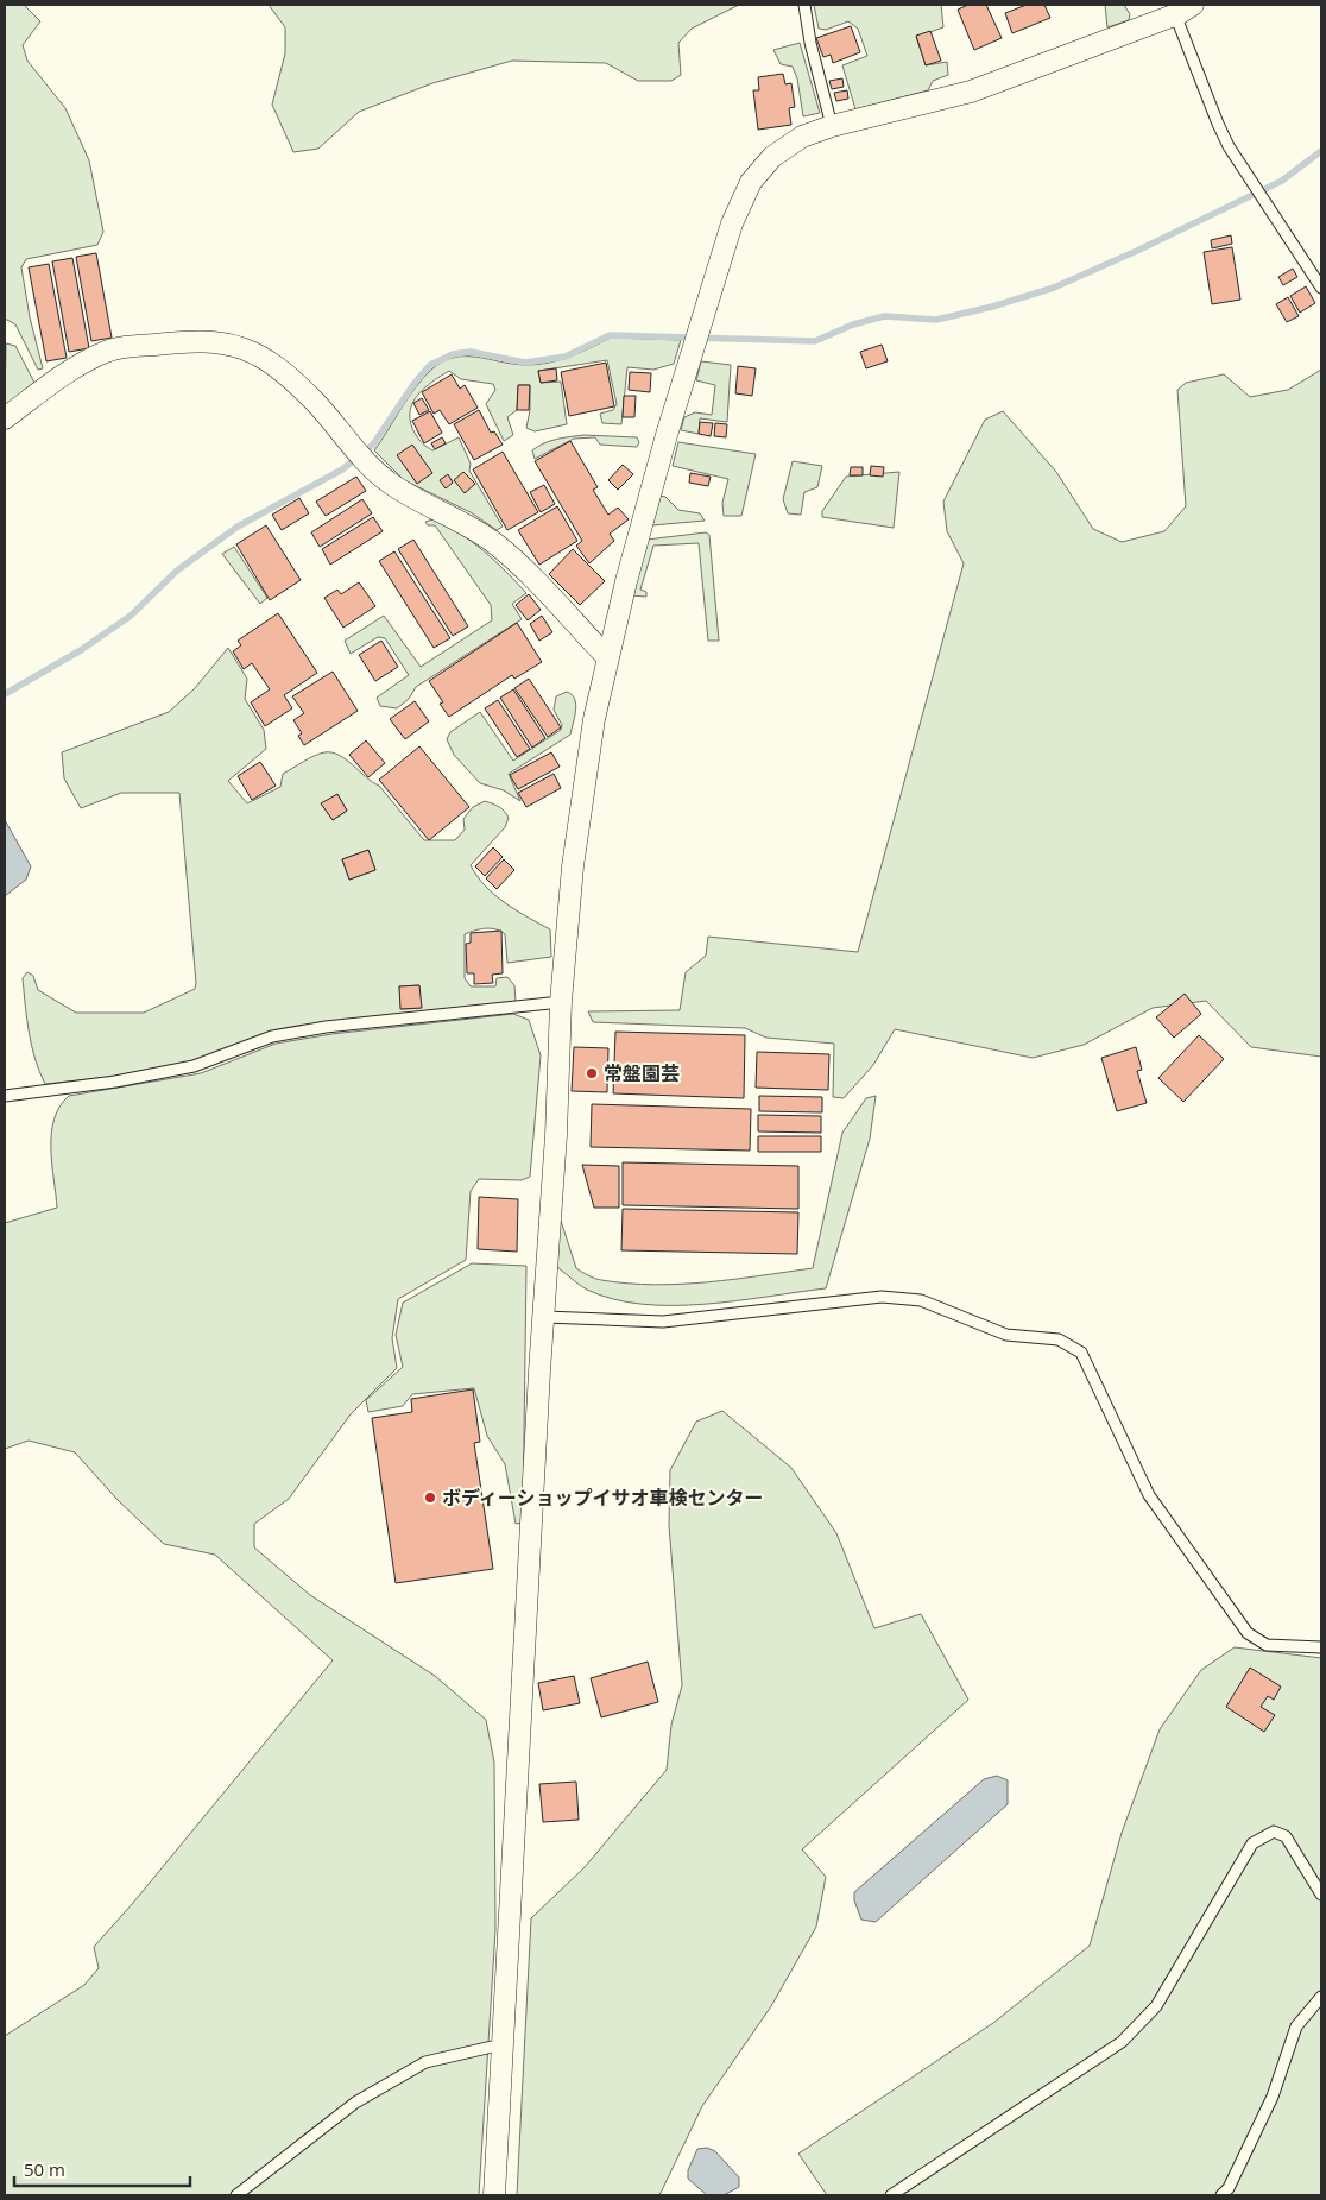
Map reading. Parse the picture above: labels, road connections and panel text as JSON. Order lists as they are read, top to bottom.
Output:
{
  "places": ["常盤園芸", "ボディーショップイサオ車検センター"],
  "scale_bar": "50 m"
}
